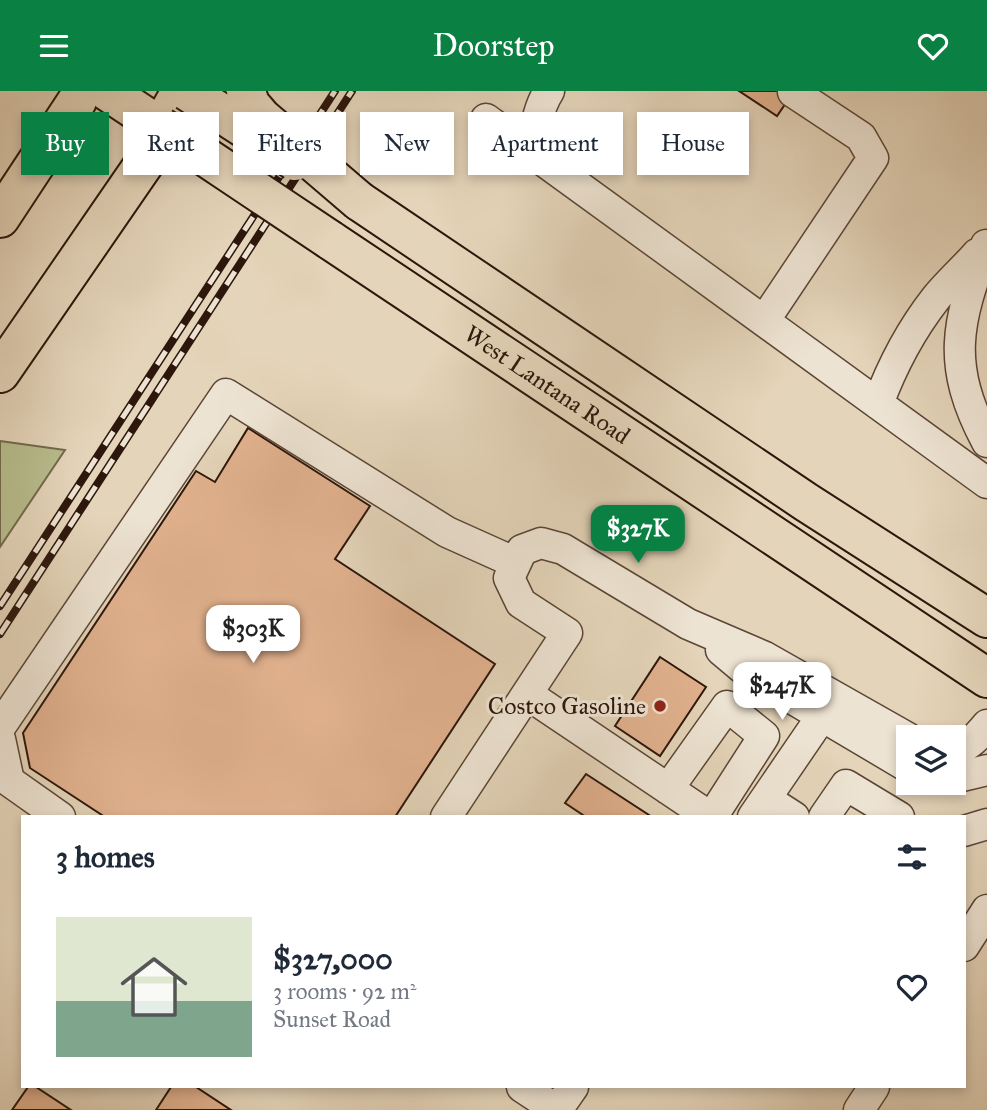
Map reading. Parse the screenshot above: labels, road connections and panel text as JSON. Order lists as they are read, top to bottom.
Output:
{
  "streets": {
    "main road": ["West Lantana Road"]
  },
  "places": ["Costco Gasoline"],
  "page": {
    "header": "Doorstep",
    "chip": [
      "Buy",
      "Rent",
      "Filters",
      "New",
      "Apartment",
      "House"
    ],
    "price": ["$327K", "$303K", "$247K"],
    "heading": "3 homes",
    "list": [
      {
        "name": "$327,000",
        "note": "3 rooms · 92 m² · Sunset Road"
      }
    ]
  }
}
